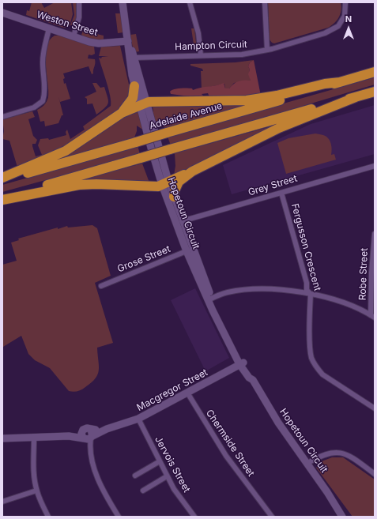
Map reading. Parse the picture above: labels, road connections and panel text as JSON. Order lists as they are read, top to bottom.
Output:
{
  "streets": {
    "highway": ["Adelaide Avenue"],
    "main road": ["Weston Street", "Hopetoun Circuit", "Macgregor Street"],
    "street": [
      "Hampton Circuit",
      "Grey Street",
      "Fergusson Crescent",
      "Grose Street",
      "Robe Street",
      "Chermside Street",
      "Jervois Street"
    ]
  },
  "crossings": [
    ["Weston Street", "Hopetoun Circuit"],
    ["Hampton Circuit", "Hopetoun Circuit"],
    ["Grey Street", "Hopetoun Circuit"],
    ["Grey Street", "Fergusson Crescent"],
    ["Hopetoun Circuit", "Grose Street"],
    ["Hopetoun Circuit", "Macgregor Street"],
    ["Macgregor Street", "Chermside Street"],
    ["Macgregor Street", "Jervois Street"]
  ],
  "north": "top"
}
